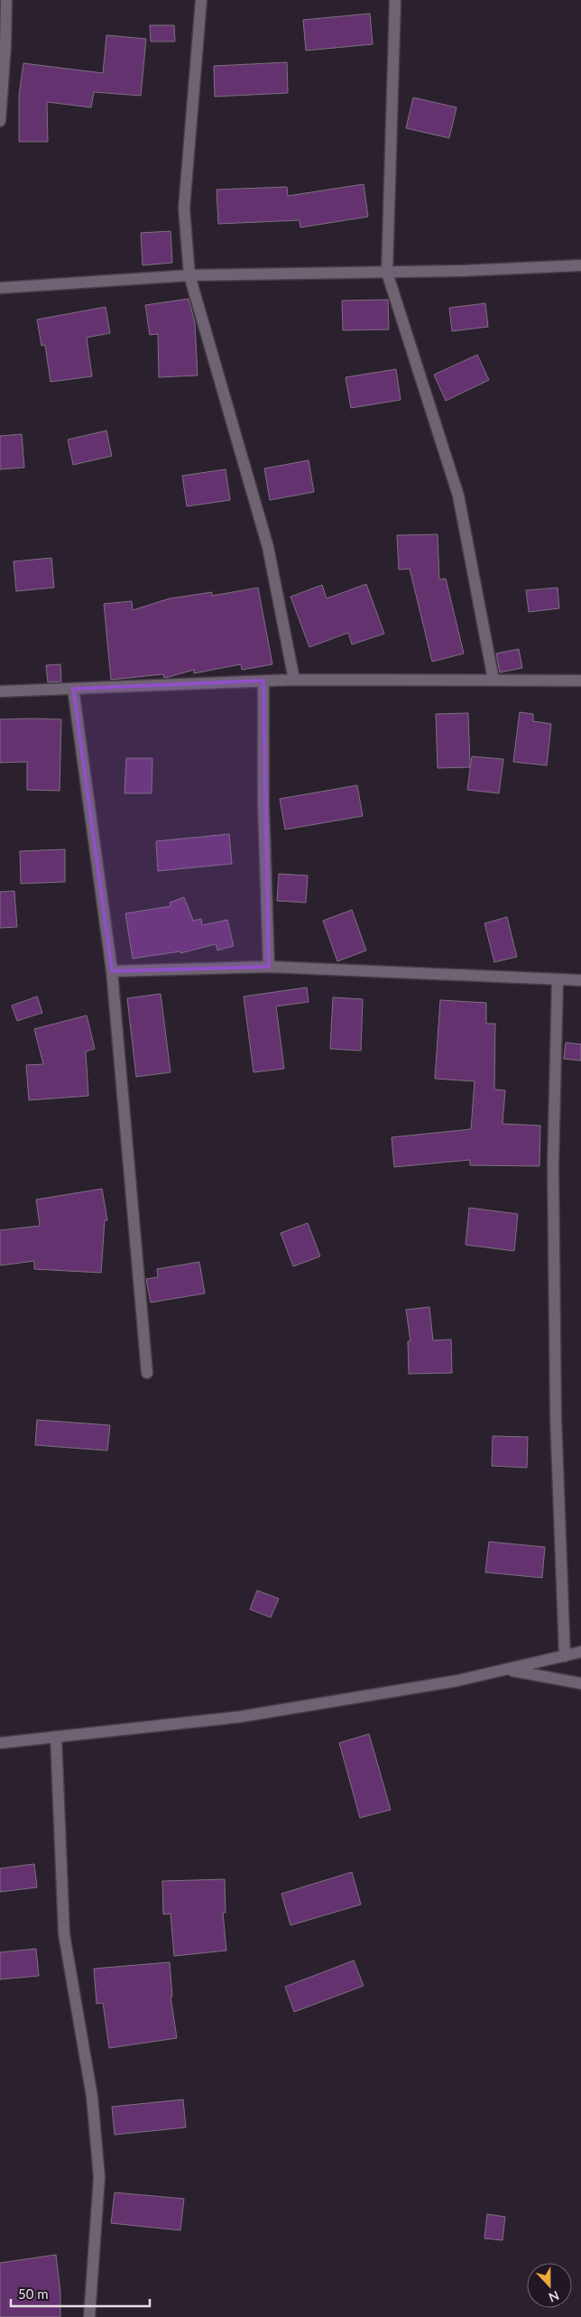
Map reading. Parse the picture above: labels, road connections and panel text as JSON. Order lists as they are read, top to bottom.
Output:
{
  "scale_bar": "50 m",
  "north": "bottom"
}
